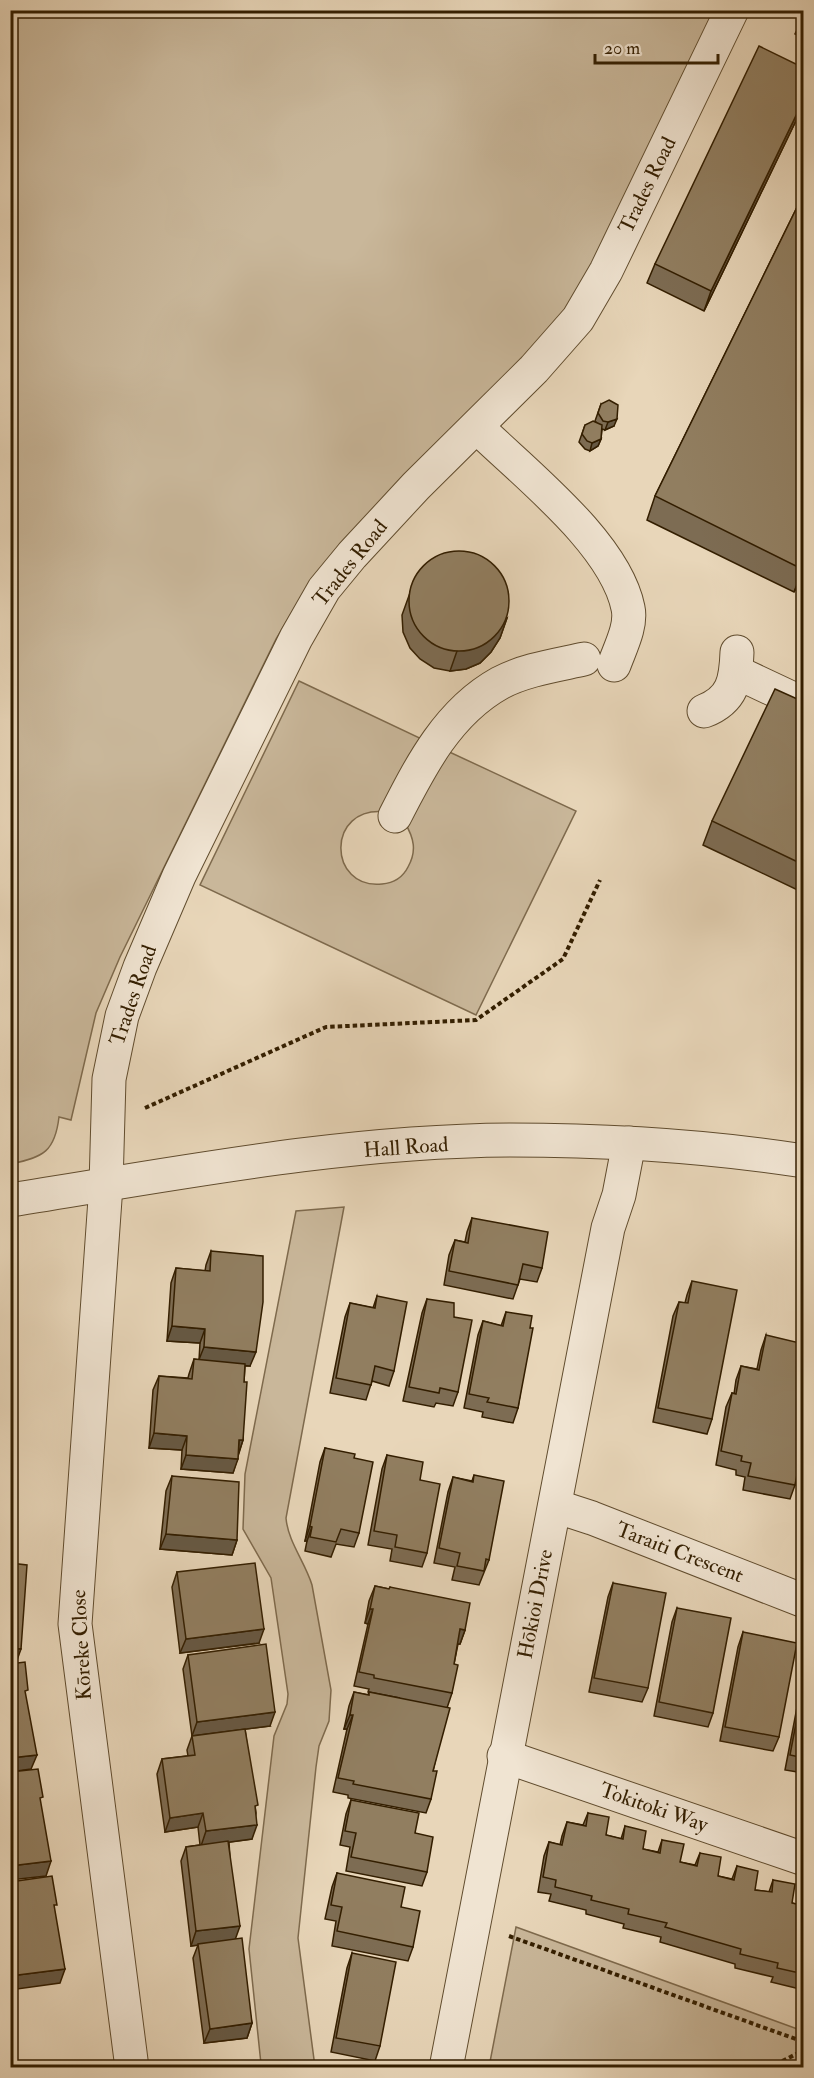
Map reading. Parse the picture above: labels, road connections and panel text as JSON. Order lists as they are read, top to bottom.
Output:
{
  "streets": {
    "street": [
      "Trades Road",
      "Hall Road",
      "Taraiti Crescent",
      "Hōkioi Drive",
      "Kōreke Close",
      "Tokitoki Way"
    ]
  },
  "crossings": [
    ["Trades Road", "Hall Road"],
    ["Trades Road", "Kōreke Close"],
    ["Hall Road", "Hōkioi Drive"],
    ["Hall Road", "Kōreke Close"],
    ["Taraiti Crescent", "Hōkioi Drive"],
    ["Hōkioi Drive", "Tokitoki Way"]
  ],
  "scale_bar": "20 m"
}
